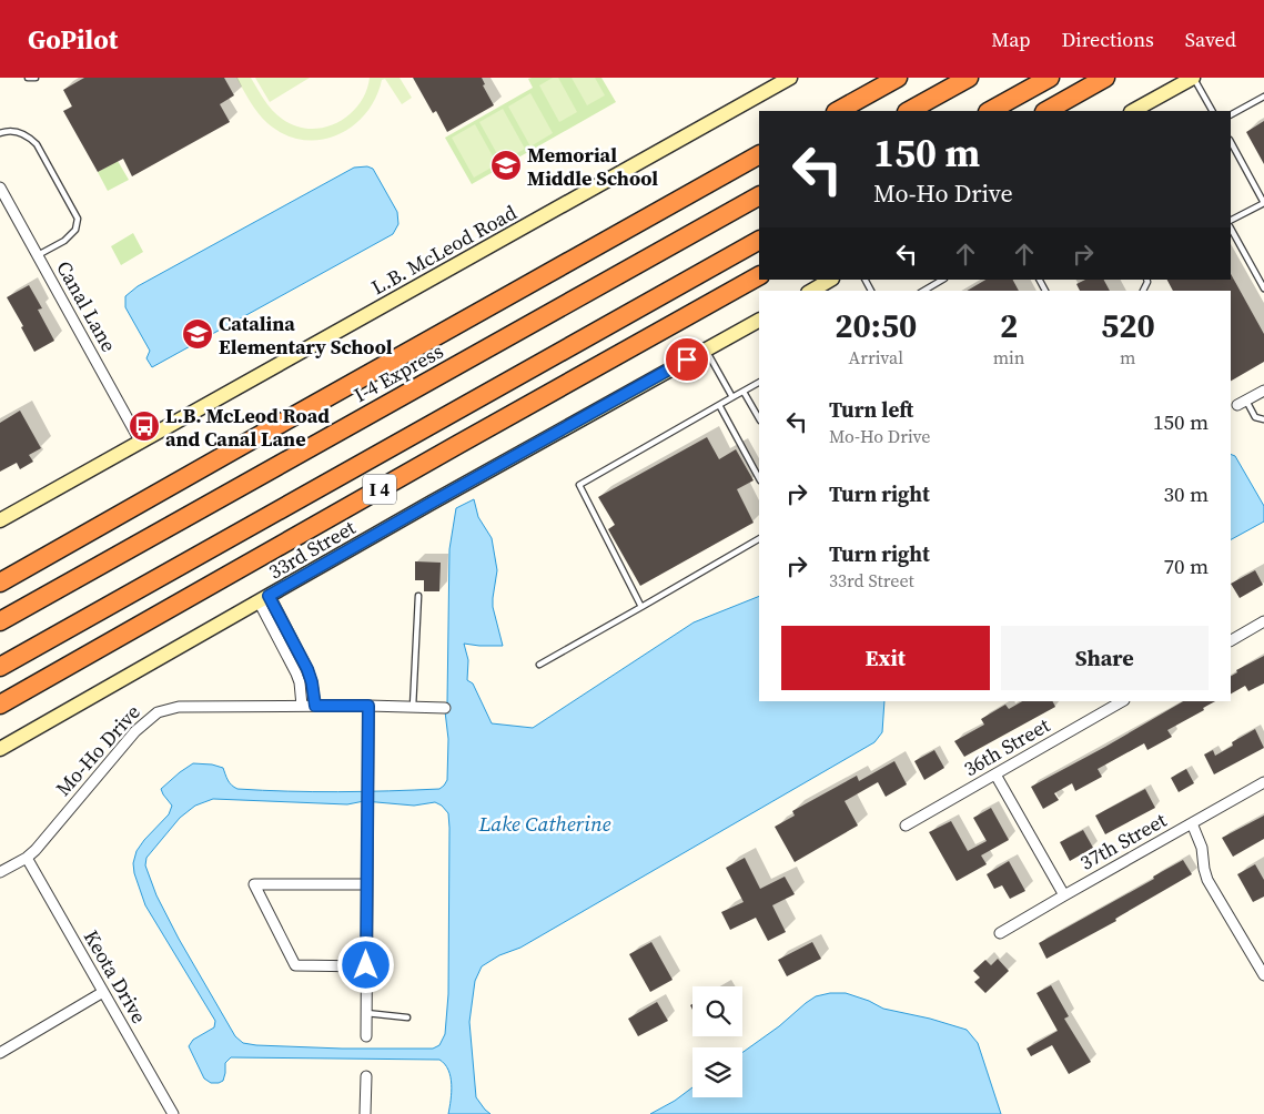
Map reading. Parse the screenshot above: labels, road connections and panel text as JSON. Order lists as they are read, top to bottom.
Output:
{
  "streets": {
    "highway": ["I-4 Express", "I 4"],
    "street": [
      "L.B. McLeod Road",
      "Canal Lane",
      "33rd Street",
      "36th Street",
      "Mo-Ho Drive",
      "37th Street",
      "Keota Drive"
    ]
  },
  "crossings": [
    ["L.B. McLeod Road", "Canal Lane"],
    ["Mo-Ho Drive", "Keota Drive"]
  ],
  "water": ["Lake Catherine"],
  "places": {
    "school or university": ["Memorial Middle School", "Catalina Elementary School"],
    "bus stop": ["L.B. McLeod Road and Canal Lane"]
  },
  "page": {
    "header": "GoPilot",
    "nav": ["Map", "Directions", "Saved"],
    "turn": ["150 m", "Mo-Ho Drive"],
    "eta": [
      "20:50",
      "Arrival",
      "2",
      "min",
      "520",
      "m"
    ],
    "list": [
      {
        "name": "Turn left",
        "note": "Mo-Ho Drive",
        "value": "150 m"
      },
      {
        "name": "Turn right",
        "value": "30 m"
      },
      {
        "name": "Turn right",
        "note": "33rd Street",
        "value": "70 m"
      }
    ],
    "buttons": ["Exit", "Share"]
  }
}
